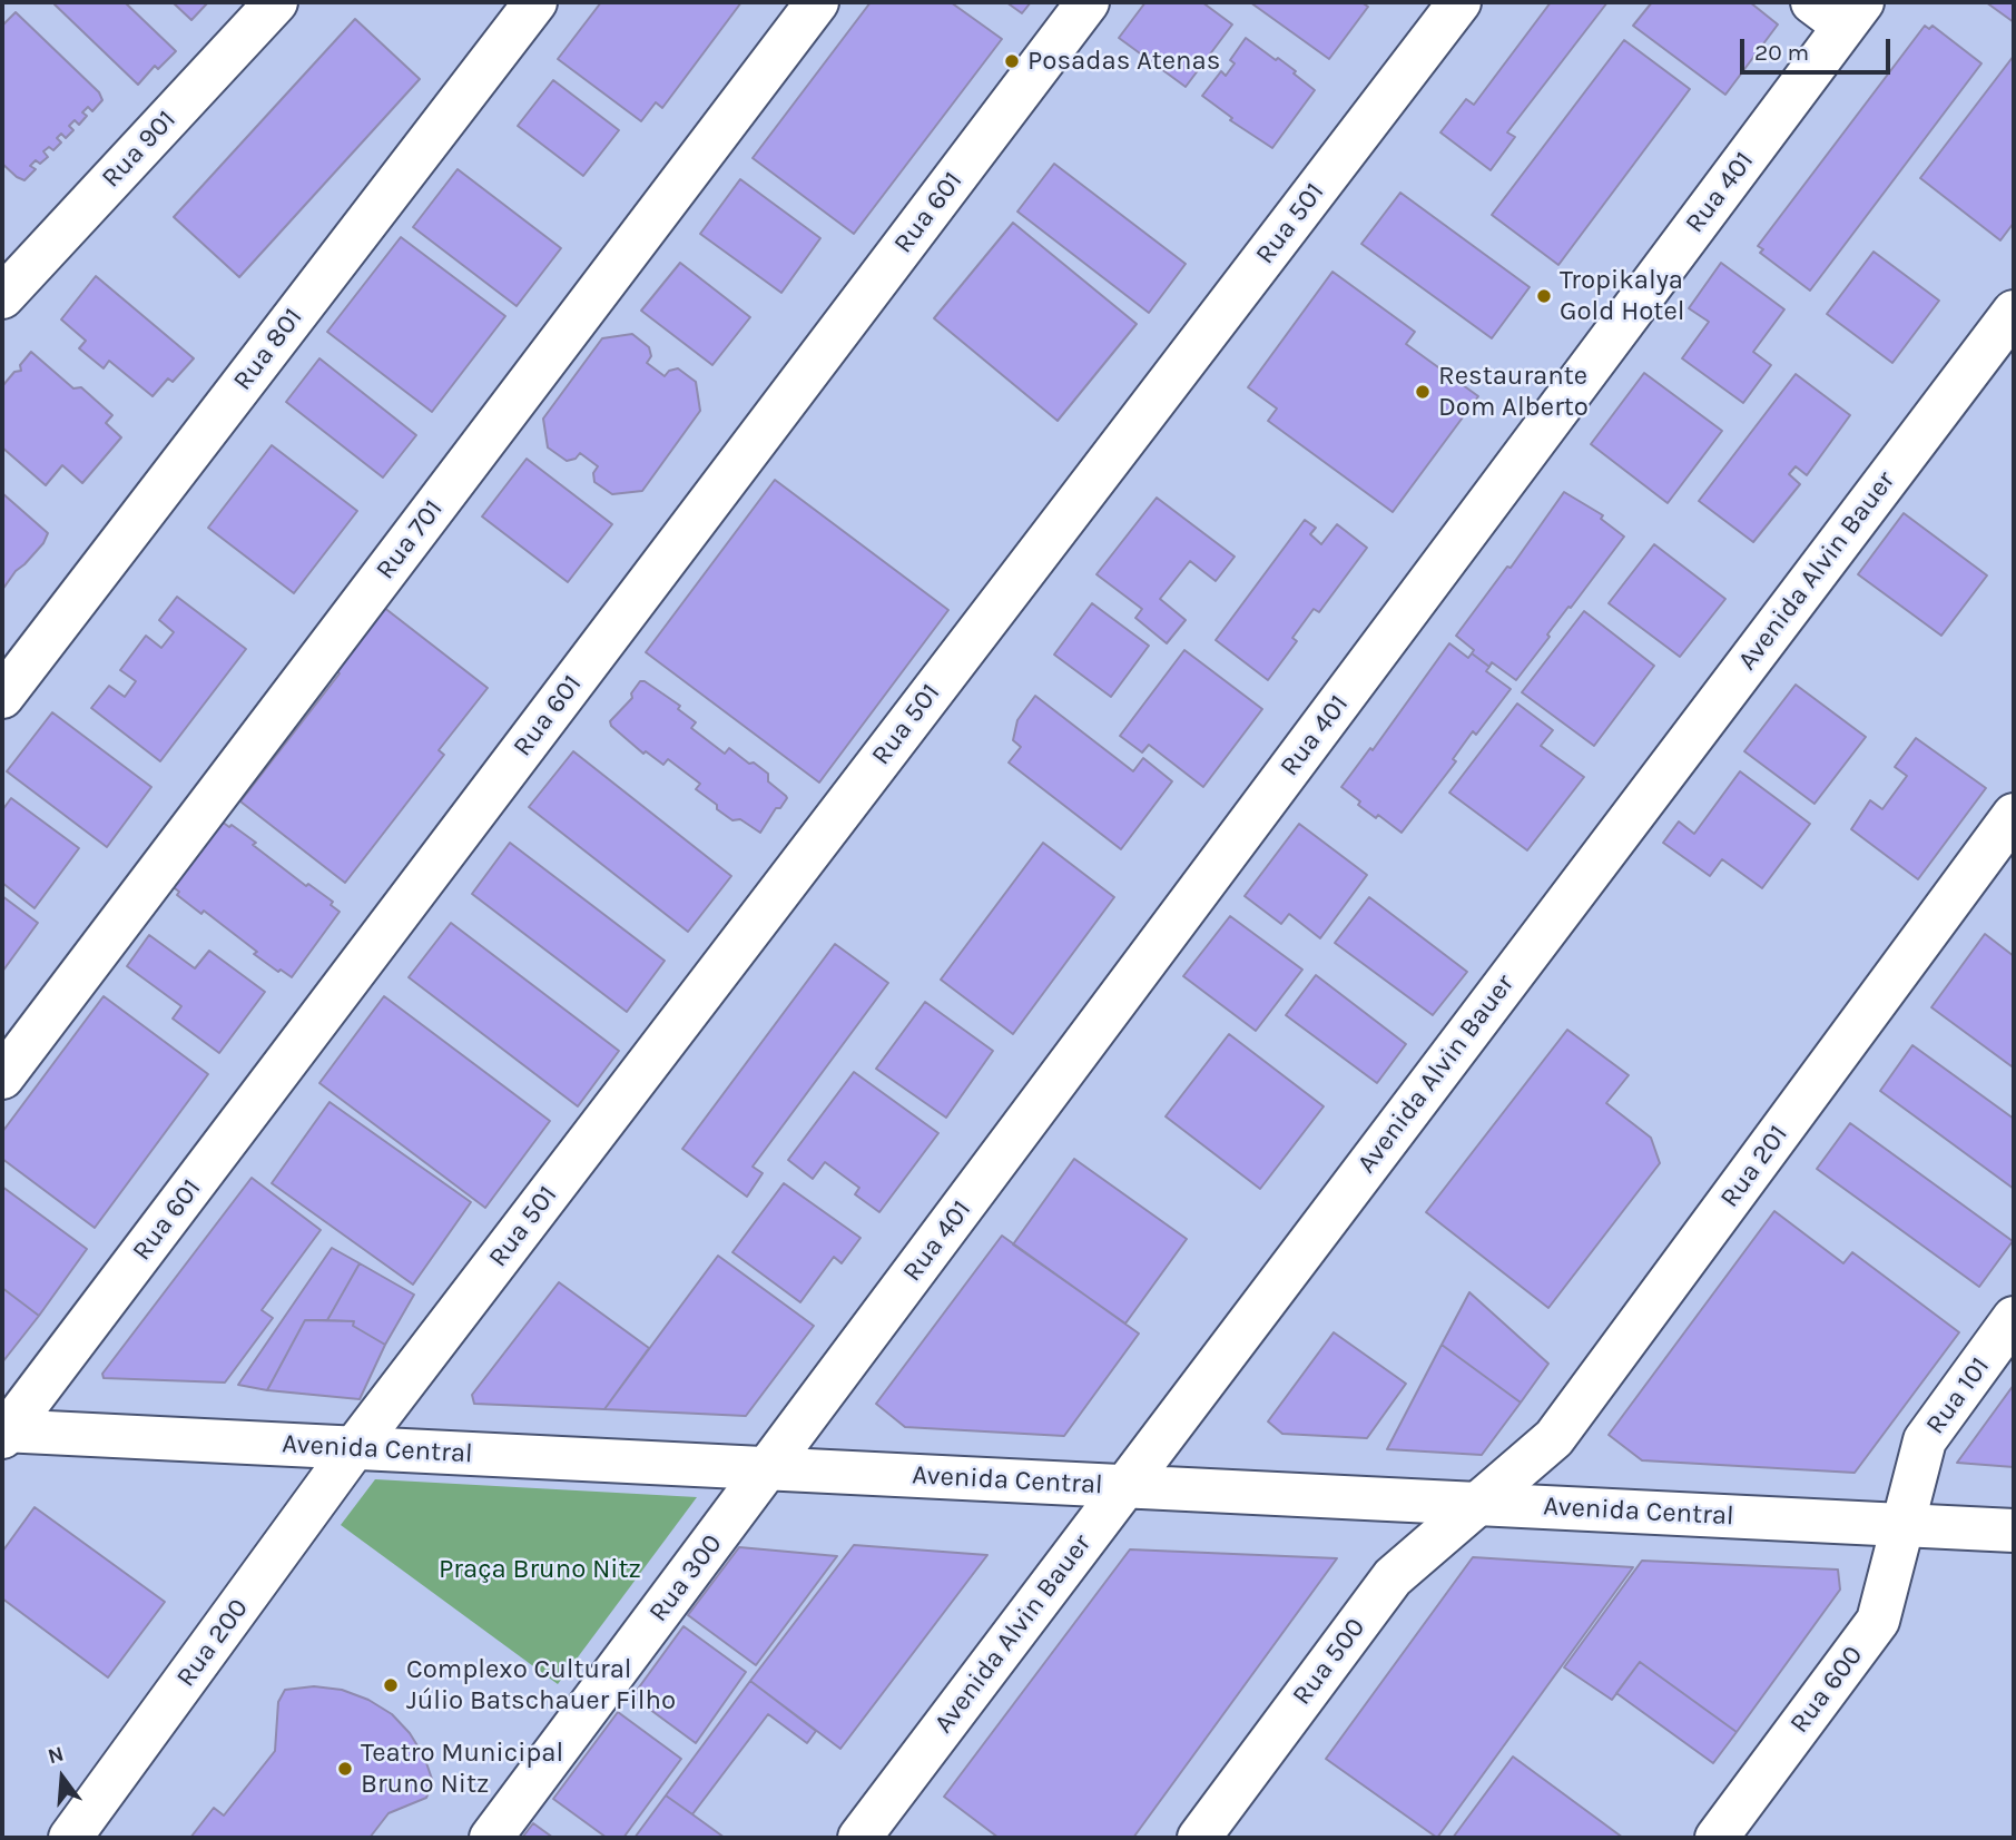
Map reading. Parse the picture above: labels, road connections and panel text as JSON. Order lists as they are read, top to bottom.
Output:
{
  "streets": {
    "street": [
      "Rua 901",
      "Rua 401",
      "Rua 601",
      "Rua 501",
      "Rua 801",
      "Rua 701",
      "Avenida Alvin Bauer",
      "Rua 201",
      "Rua 101",
      "Avenida Central",
      "Rua 300",
      "Rua 200",
      "Rua 500",
      "Rua 600"
    ]
  },
  "crossings": [
    ["Rua 401", "Avenida Central"],
    ["Rua 401", "Rua 300"],
    ["Rua 601", "Avenida Central"],
    ["Rua 501", "Avenida Central"],
    ["Rua 501", "Rua 200"],
    ["Avenida Alvin Bauer", "Avenida Central"],
    ["Rua 201", "Avenida Central"],
    ["Rua 201", "Rua 500"],
    ["Rua 101", "Avenida Central"],
    ["Rua 101", "Rua 600"],
    ["Avenida Central", "Rua 300"],
    ["Avenida Central", "Rua 200"],
    ["Avenida Central", "Rua 500"],
    ["Avenida Central", "Rua 600"]
  ],
  "parks": ["Praça Bruno Nitz"],
  "places": [
    "Posadas Atenas",
    "Tropikalya Gold Hotel",
    "Restaurante Dom Alberto",
    "Complexo Cultural Júlio Batschauer Filho",
    "Teatro Municipal Bruno Nitz"
  ],
  "scale_bar": "20 m",
  "north": "top"
}
